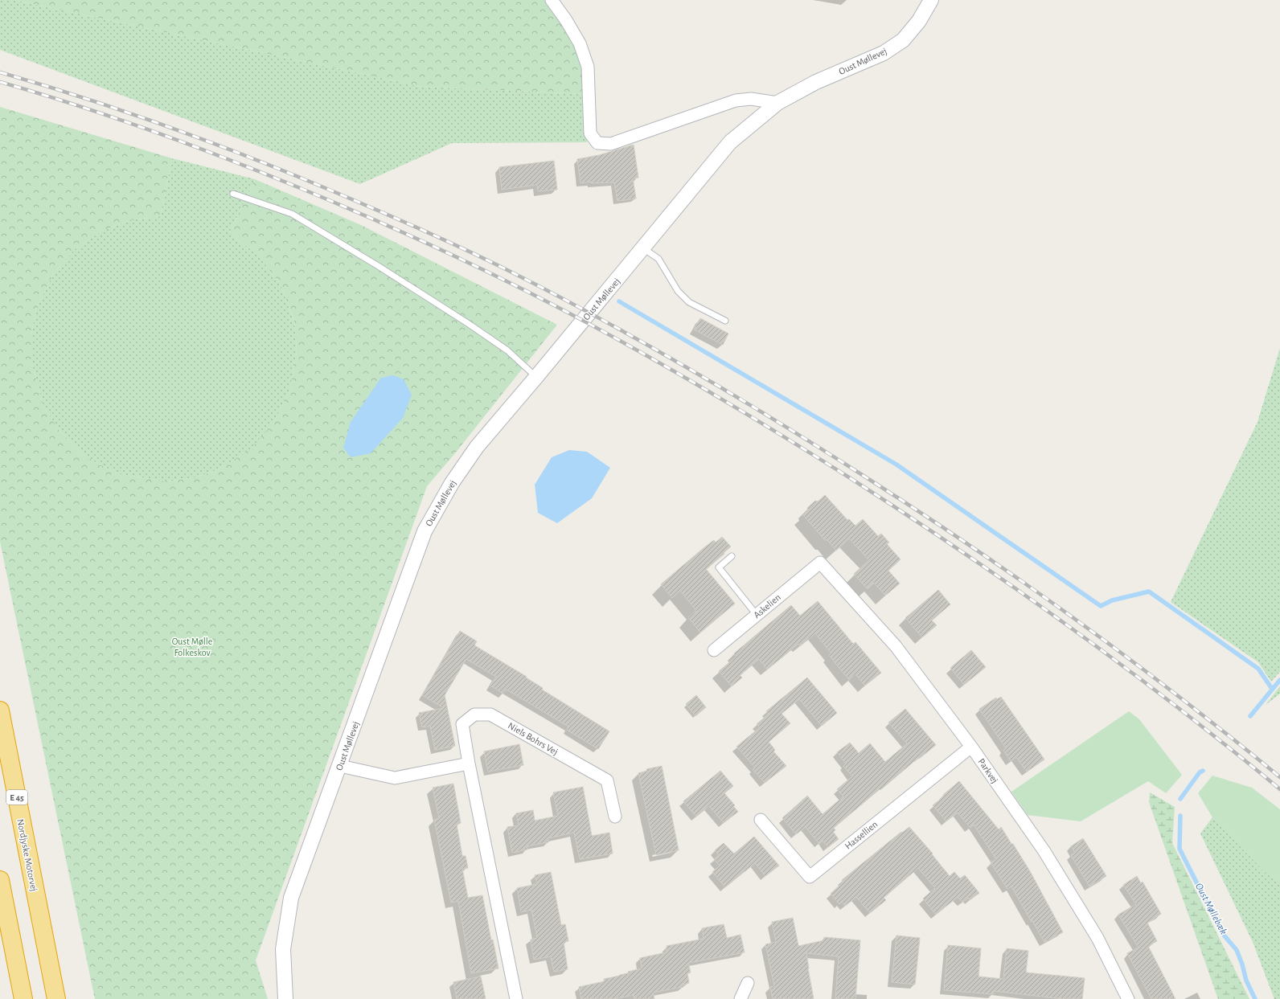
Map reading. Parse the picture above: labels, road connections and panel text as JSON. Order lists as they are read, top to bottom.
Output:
{
  "streets": {
    "highway": ["E 45", "Nordjyske Motorvej"],
    "street": [
      "Oust Møllevej",
      "Askelien",
      "Niels Bohrs Vej",
      "Parkvej",
      "Hassellien"
    ]
  },
  "crossings": [
    ["Askelien", "Parkvej"],
    ["Parkvej", "Hassellien"]
  ],
  "water": ["Oust Møllebæk"],
  "parks": ["Oust Mølle Folkeskov"]
}
